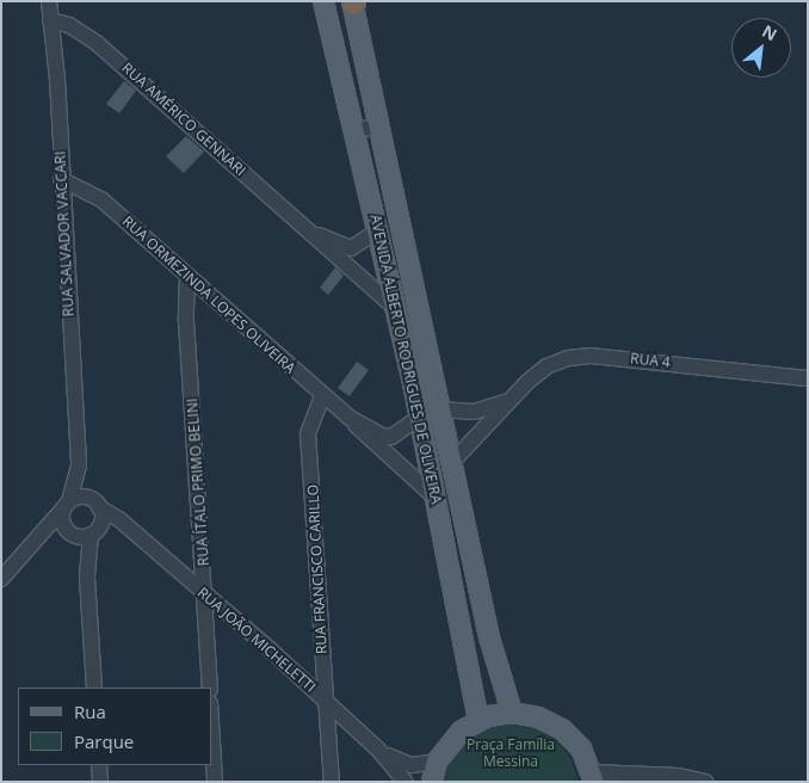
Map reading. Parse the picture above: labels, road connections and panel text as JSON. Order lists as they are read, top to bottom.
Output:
{
  "streets": {
    "main road": ["AVENIDA ALBERTO RODRIGUES DE OLIVEIRA"],
    "street": [
      "RUA AMÉRICO GENNARI",
      "RUA SALVADOR VACCARI",
      "RUA ORMEZINDA LOPES OLIVEIRA",
      "RUA 4",
      "RUA ÍTALO PRIMO BELINI",
      "RUA FRANCISCO CARILLO",
      "RUA JOÃO MICHELETTI"
    ]
  },
  "crossings": [
    ["RUA AMÉRICO GENNARI", "RUA SALVADOR VACCARI"],
    ["RUA AMÉRICO GENNARI", "AVENIDA ALBERTO RODRIGUES DE OLIVEIRA"],
    ["RUA SALVADOR VACCARI", "RUA ORMEZINDA LOPES OLIVEIRA"],
    ["RUA SALVADOR VACCARI", "RUA JOÃO MICHELETTI"],
    ["RUA ORMEZINDA LOPES OLIVEIRA", "AVENIDA ALBERTO RODRIGUES DE OLIVEIRA"],
    ["RUA ORMEZINDA LOPES OLIVEIRA", "RUA ÍTALO PRIMO BELINI"],
    ["RUA ORMEZINDA LOPES OLIVEIRA", "RUA FRANCISCO CARILLO"],
    ["AVENIDA ALBERTO RODRIGUES DE OLIVEIRA", "RUA 4"],
    ["RUA ÍTALO PRIMO BELINI", "RUA JOÃO MICHELETTI"],
    ["RUA FRANCISCO CARILLO", "RUA JOÃO MICHELETTI"]
  ],
  "parks": ["Praça Família Messina"],
  "legend": ["Rua", "Parque"],
  "north": "top right"
}
